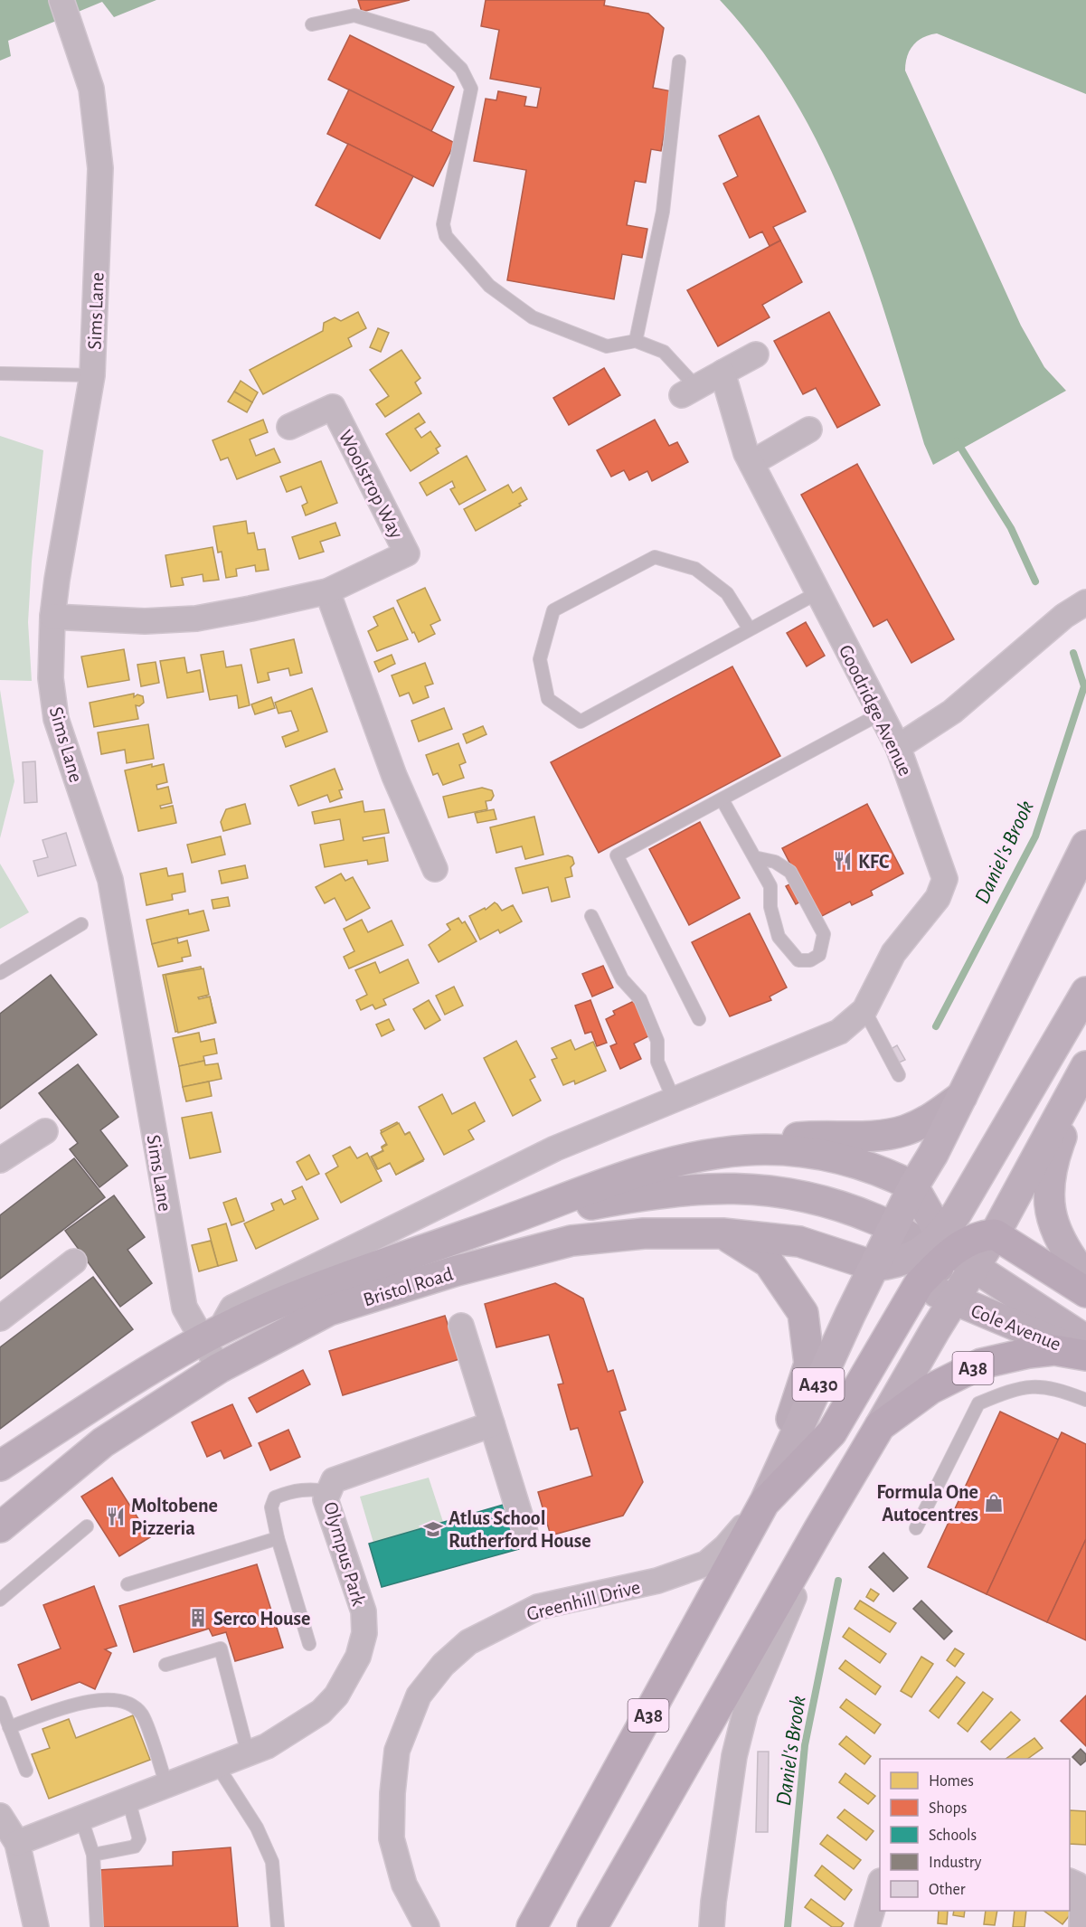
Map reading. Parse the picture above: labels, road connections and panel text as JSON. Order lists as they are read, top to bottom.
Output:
{
  "streets": {
    "highway": ["Cole Avenue", "A38"],
    "main road": ["Bristol Road", "A430"],
    "street": [
      "Sims Lane",
      "Woolstrop Way",
      "Goodridge Avenue",
      "Olympus Park",
      "Greenhill Drive"
    ]
  },
  "crossings": [
    ["Sims Lane", "Woolstrop Way"],
    ["Sims Lane", "Bristol Road"],
    ["Goodridge Avenue", "Bristol Road"],
    ["Bristol Road", "A430"],
    ["Cole Avenue", "A38"],
    ["A38", "A430"],
    ["A38", "Greenhill Drive"],
    ["A430", "Greenhill Drive"]
  ],
  "water": ["Daniel's Brook"],
  "places": {
    "restaurant": ["KFC", "Moltobene Pizzeria"],
    "shop": ["Formula One Autocentres"],
    "school or university": ["Atlus School Rutherford House"],
    "building": ["Serco House"]
  },
  "legend": [
    "Homes",
    "Shops",
    "Schools",
    "Industry",
    "Other"
  ]
}
